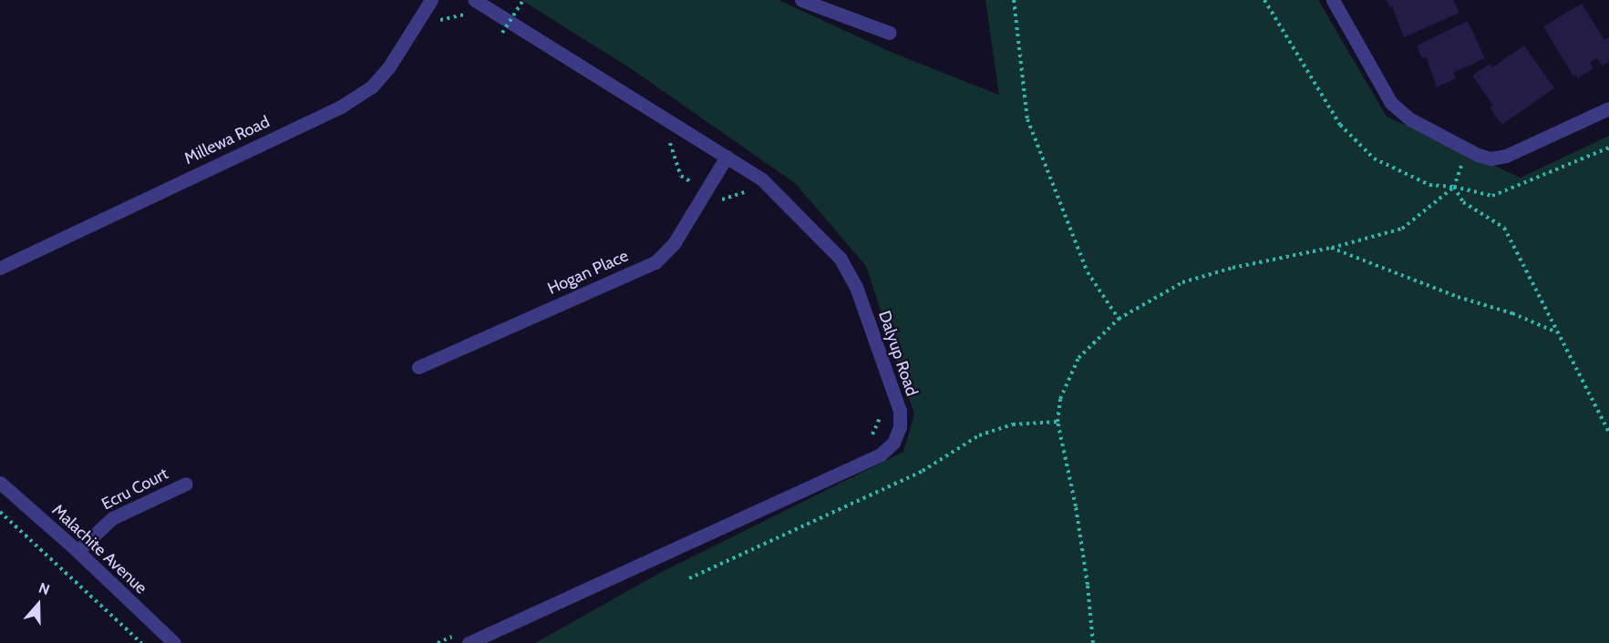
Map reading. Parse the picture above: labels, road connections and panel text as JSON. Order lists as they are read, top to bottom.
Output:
{
  "streets": {
    "street": [
      "Millewa Road",
      "Hogan Place",
      "Dalyup Road",
      "Ecru Court",
      "Malachite Avenue"
    ]
  },
  "crossings": [
    ["Hogan Place", "Dalyup Road"],
    ["Ecru Court", "Malachite Avenue"]
  ],
  "north": "top"
}
